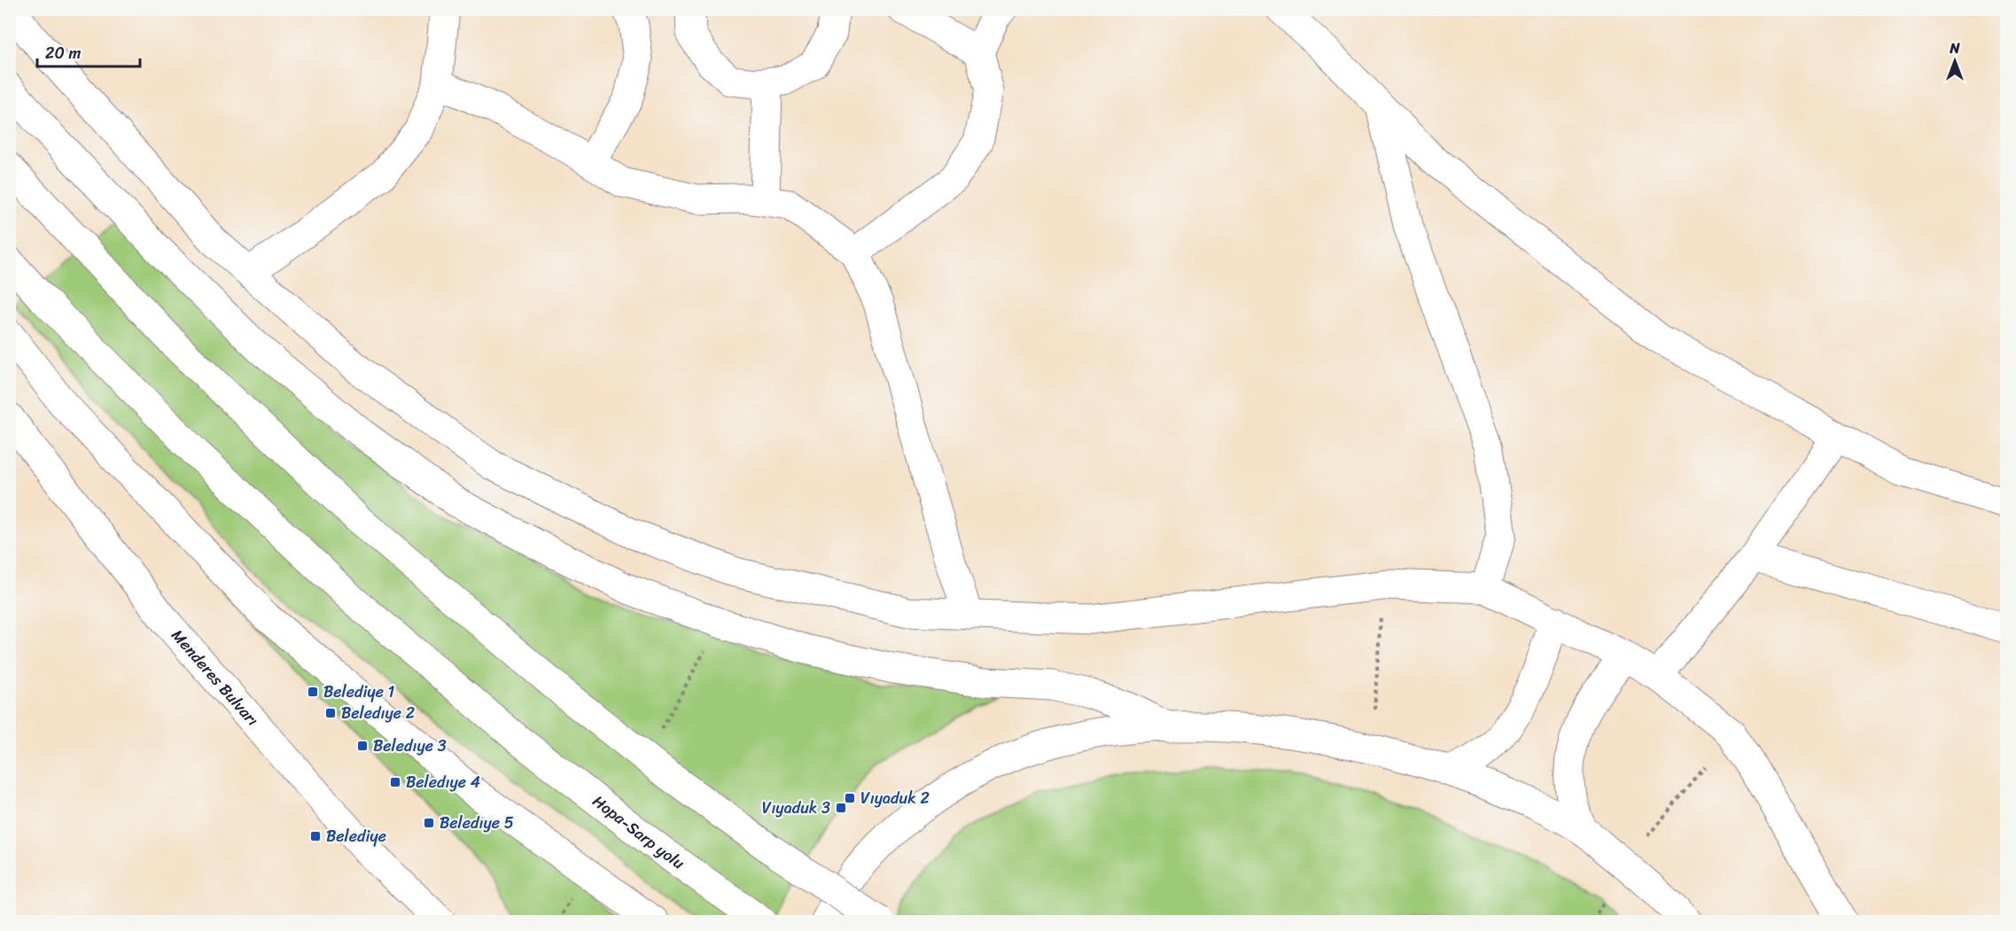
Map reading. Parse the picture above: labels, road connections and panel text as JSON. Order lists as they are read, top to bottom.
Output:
{
  "streets": {
    "main road": ["Menderes Bulvarı", "Hopa-Sarp yolu"]
  },
  "places": {
    "transit": [
      "Belediye 1",
      "Beledıye 2",
      "Beledıye 3",
      "Beledıye 4",
      "Vıyaduk 2",
      "Vıyaduk 3",
      "Beledıye 5",
      "Belediye"
    ]
  },
  "scale_bar": "20 m",
  "north": "top"
}
